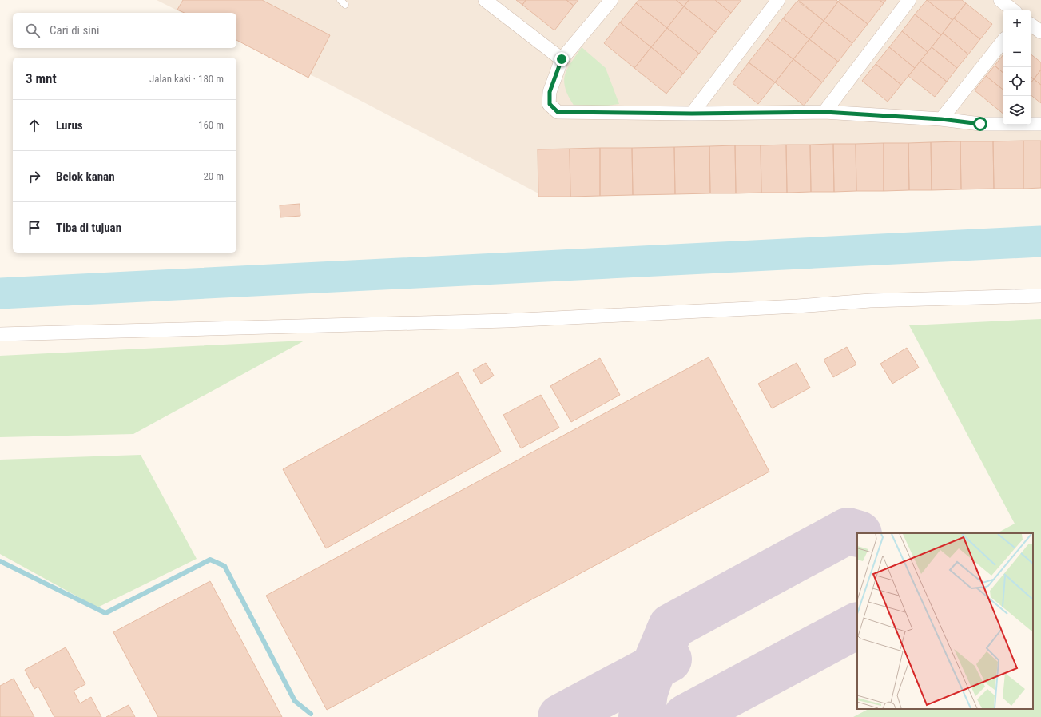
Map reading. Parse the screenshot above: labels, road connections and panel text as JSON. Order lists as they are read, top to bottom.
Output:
{
  "page": {
    "map_buttons": ["+", "−"],
    "search": "Cari di sini",
    "heading": ["3 mnt", "Jalan kaki · 180 m"],
    "list": [
      ["Lurus", "160 m"],
      ["Belok kanan", "20 m"],
      "Tiba di tujuan"
    ]
  }
}
